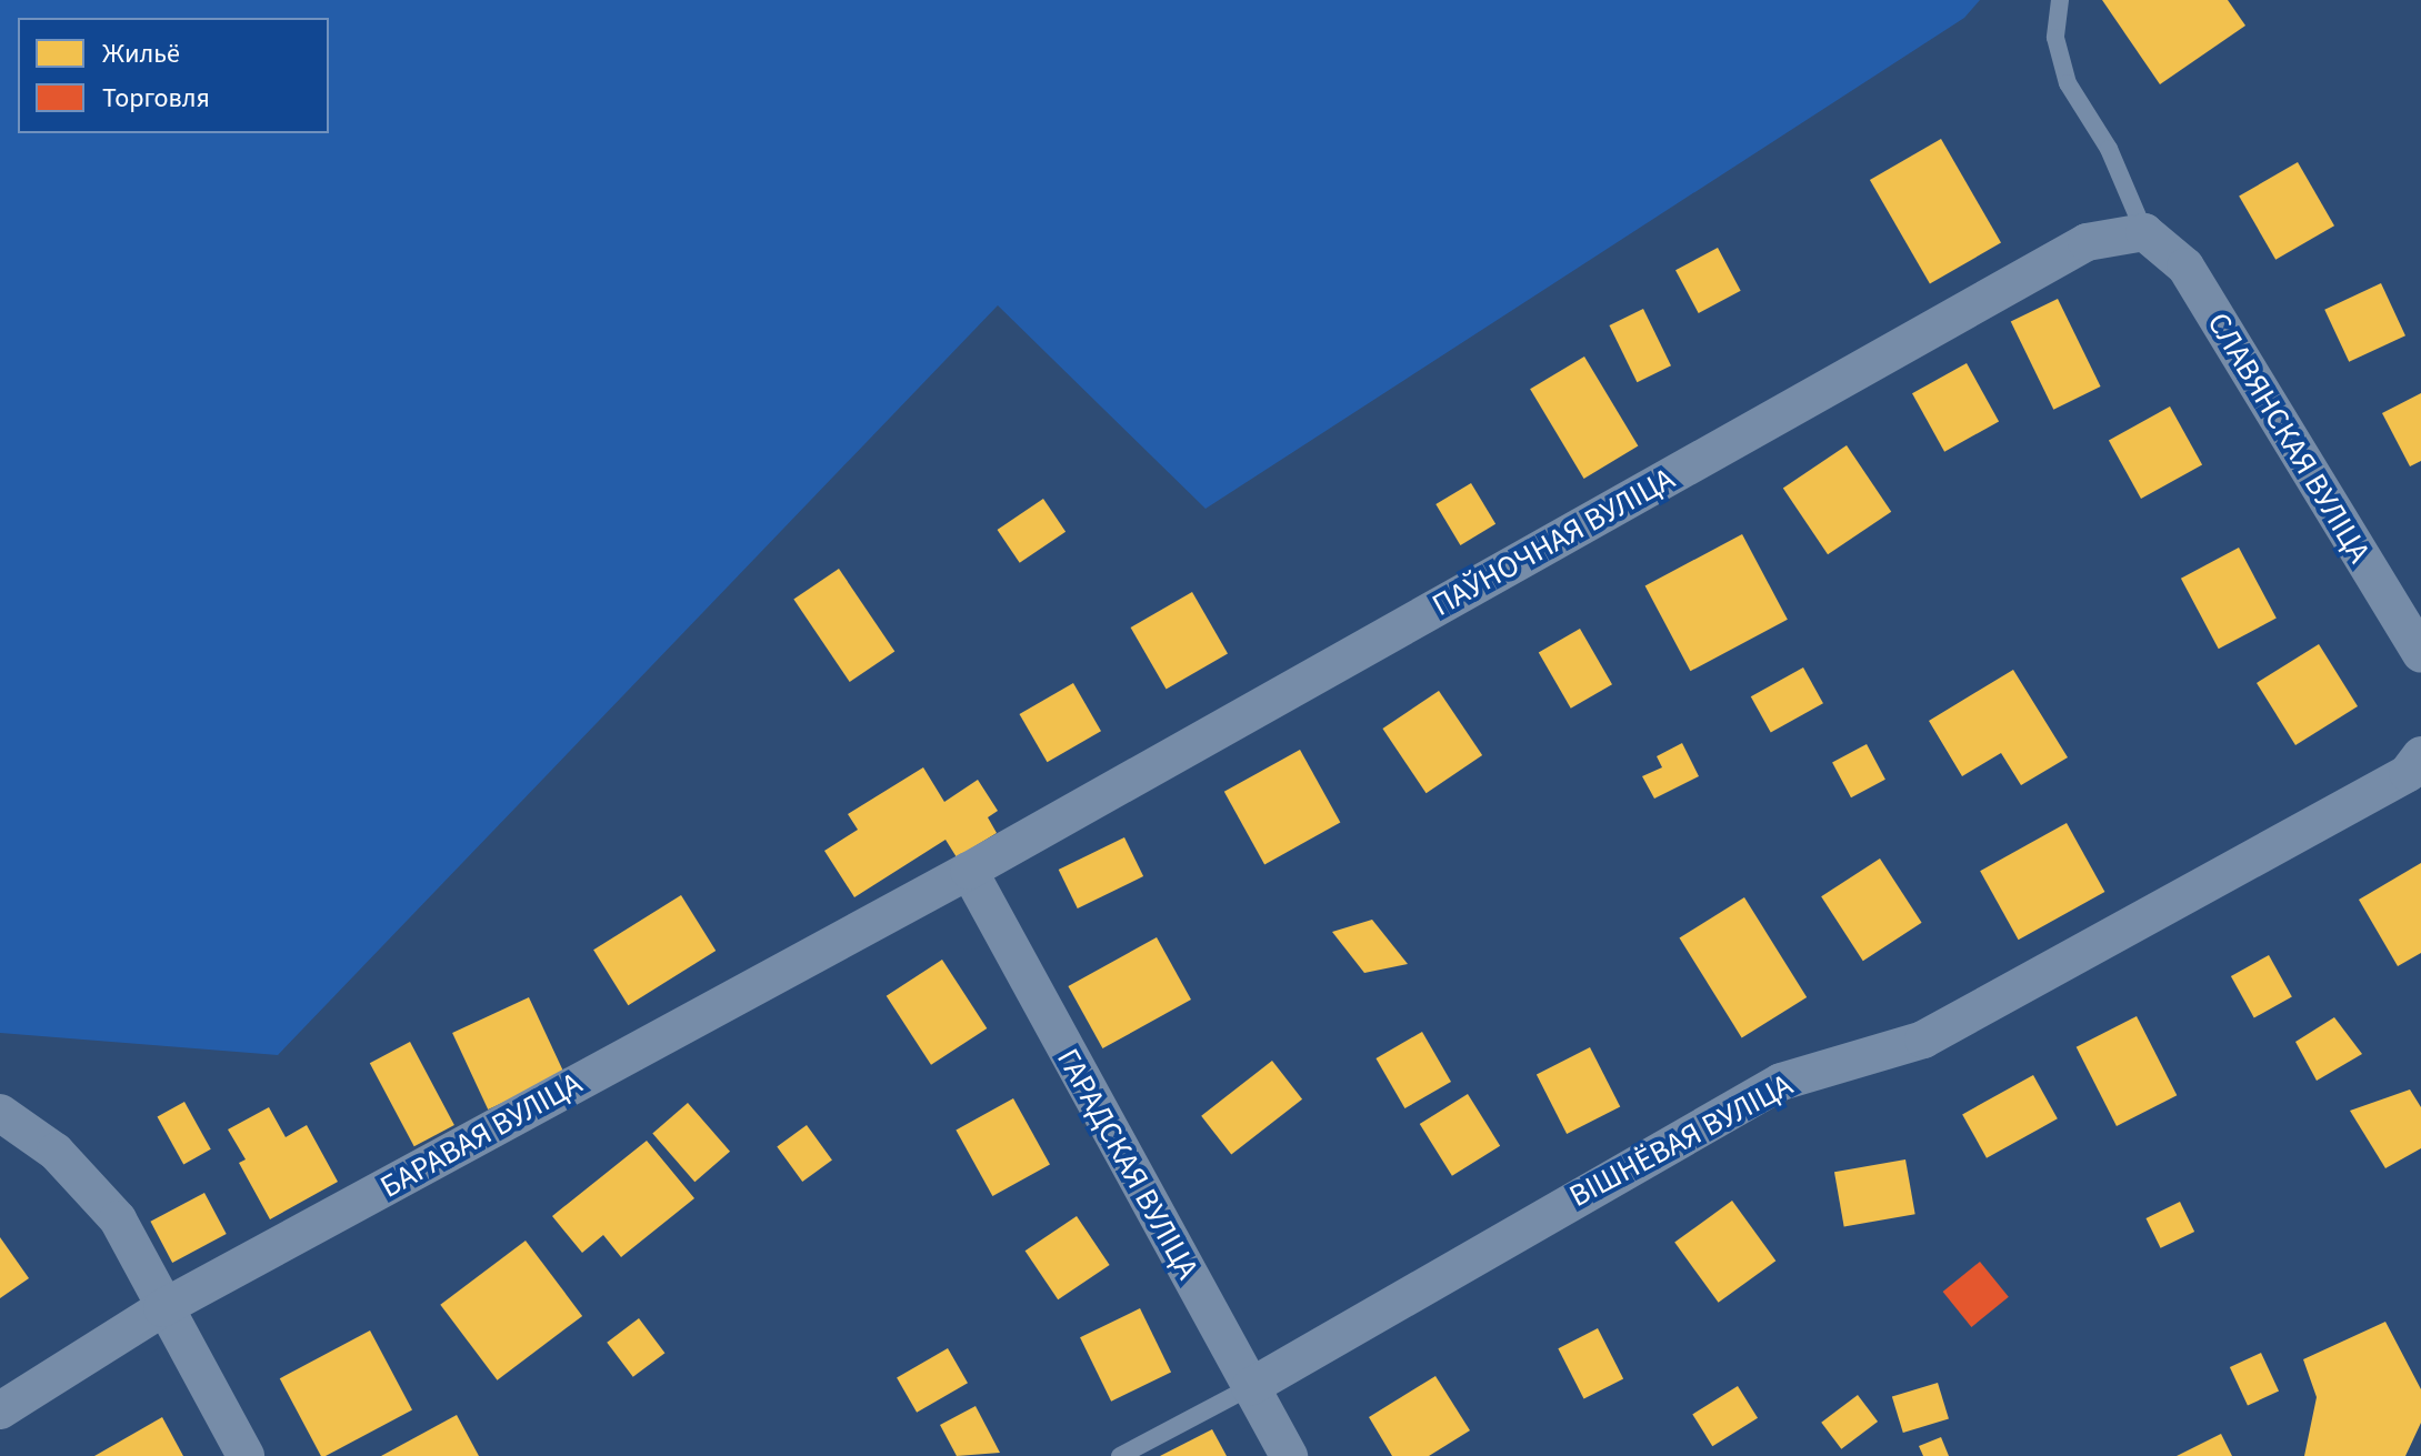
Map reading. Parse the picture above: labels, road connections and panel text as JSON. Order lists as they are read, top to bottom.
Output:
{
  "streets": {
    "street": [
      "СЛАВЯНСКАЯ ВУЛІЦА",
      "ПАЎНОЧНАЯ ВУЛІЦА",
      "БАРАВАЯ ВУЛІЦА",
      "ВІШНЁВАЯ ВУЛІЦА",
      "ГАРАДСКАЯ ВУЛІЦА"
    ]
  },
  "crossings": [
    ["СЛАВЯНСКАЯ ВУЛІЦА", "ПАЎНОЧНАЯ ВУЛІЦА"],
    ["ПАЎНОЧНАЯ ВУЛІЦА", "БАРАВАЯ ВУЛІЦА"],
    ["ПАЎНОЧНАЯ ВУЛІЦА", "ГАРАДСКАЯ ВУЛІЦА"],
    ["БАРАВАЯ ВУЛІЦА", "ГАРАДСКАЯ ВУЛІЦА"],
    ["ВІШНЁВАЯ ВУЛІЦА", "ГАРАДСКАЯ ВУЛІЦА"]
  ],
  "legend": ["Жильё", "Торговля"]
}
